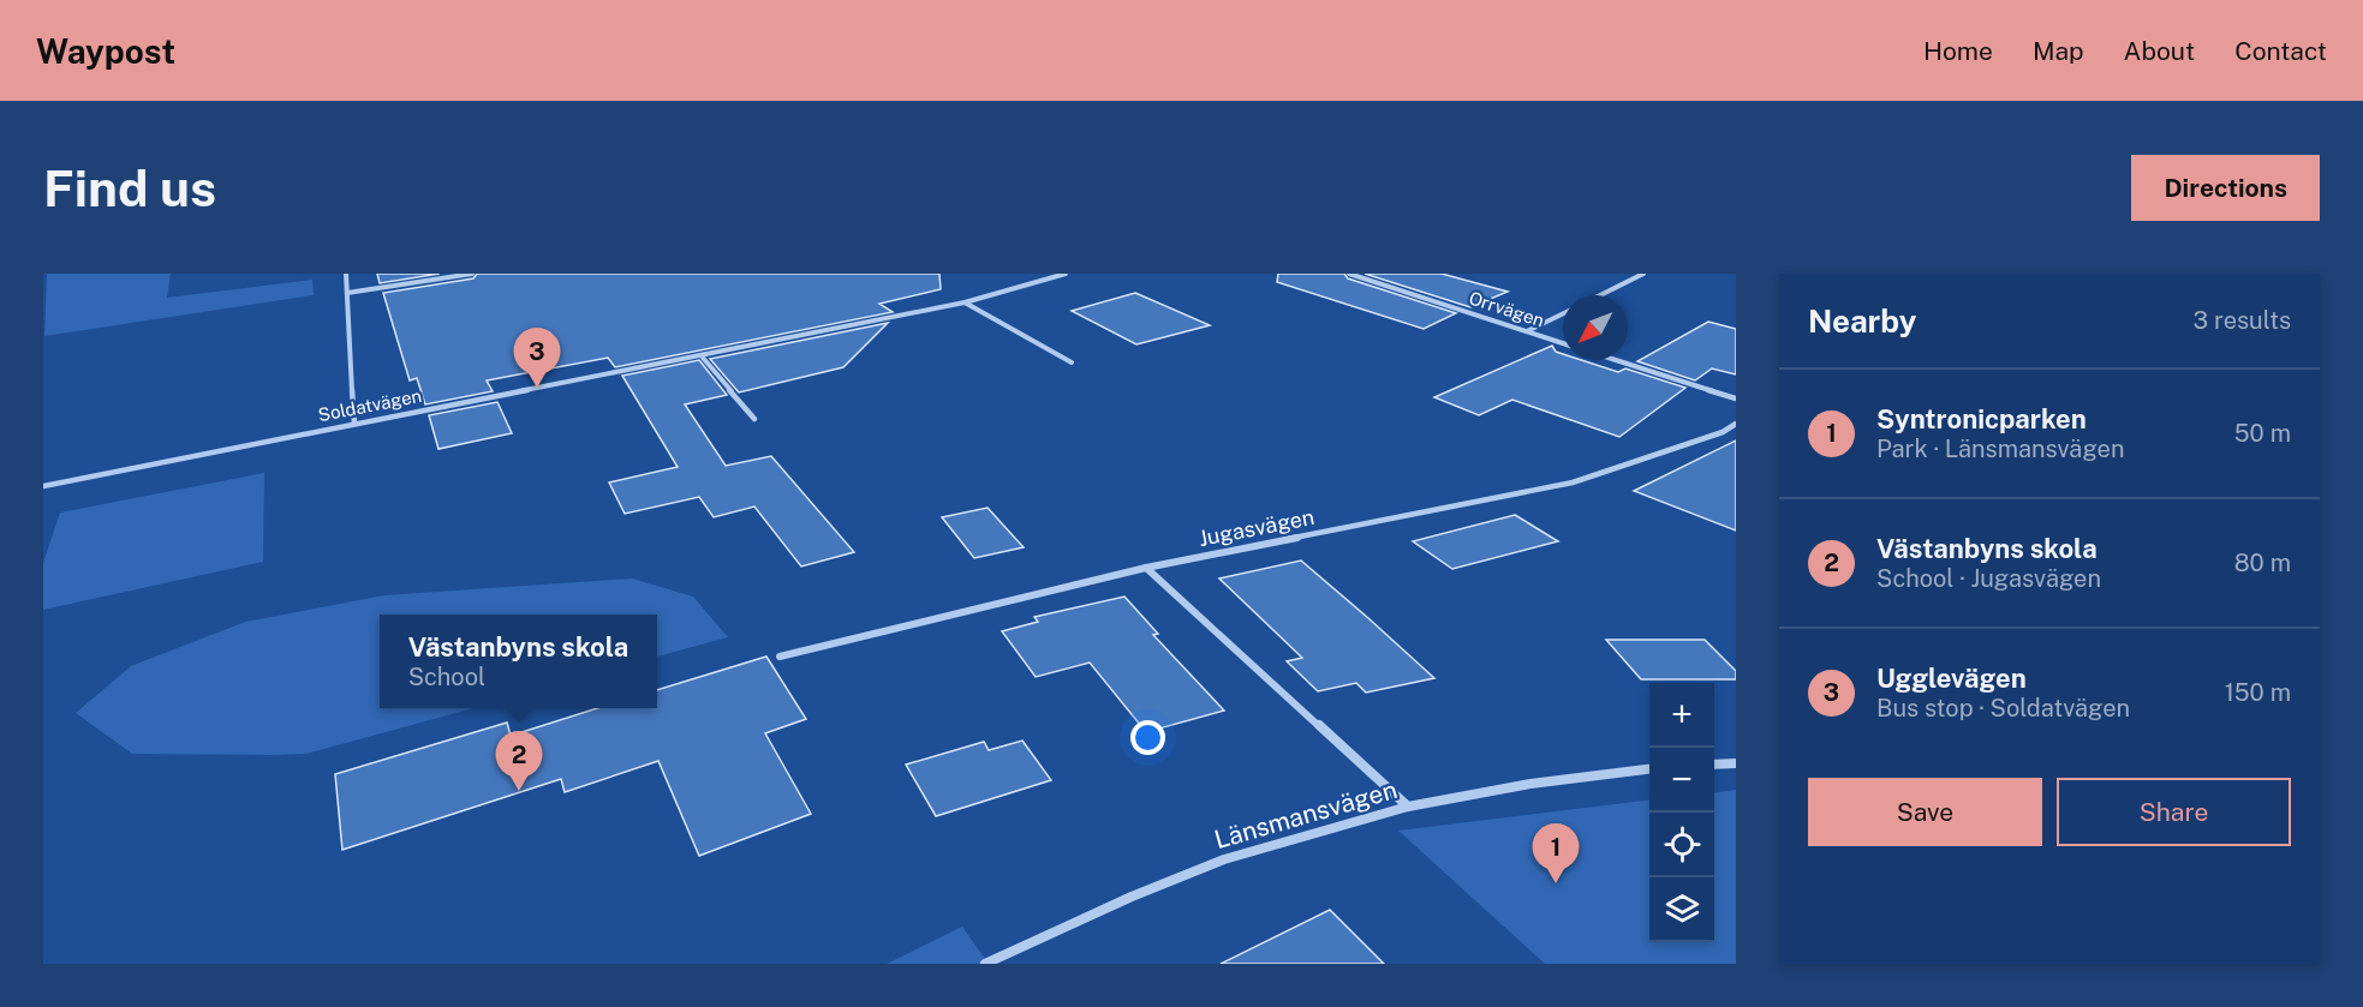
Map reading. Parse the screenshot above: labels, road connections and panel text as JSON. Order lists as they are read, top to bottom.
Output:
{
  "streets": {
    "street": [
      "Orrvägen",
      "Soldatvägen",
      "Jugasvägen",
      "Länsmansvägen"
    ]
  },
  "north": "bottom left",
  "page": {
    "header": "Waypost",
    "nav": [
      "Home",
      "Map",
      "About",
      "Contact"
    ],
    "buttons": [
      "Directions",
      ["Save", "Share"]
    ],
    "title": "Find us",
    "heading": ["Nearby", "3 results"],
    "pins": ["3", "2", "1"],
    "list": [
      {
        "mark": "1",
        "name": "Syntronicparken",
        "note": "Park · Länsmansvägen",
        "value": "50 m"
      },
      {
        "mark": "2",
        "name": "Västanbyns skola",
        "note": "School · Jugasvägen",
        "value": "80 m"
      },
      {
        "mark": "3",
        "name": "Ugglevägen",
        "note": "Bus stop · Soldatvägen",
        "value": "150 m"
      }
    ],
    "popup": ["Västanbyns skola", "School"],
    "map_buttons": ["+", "−"]
  }
}
